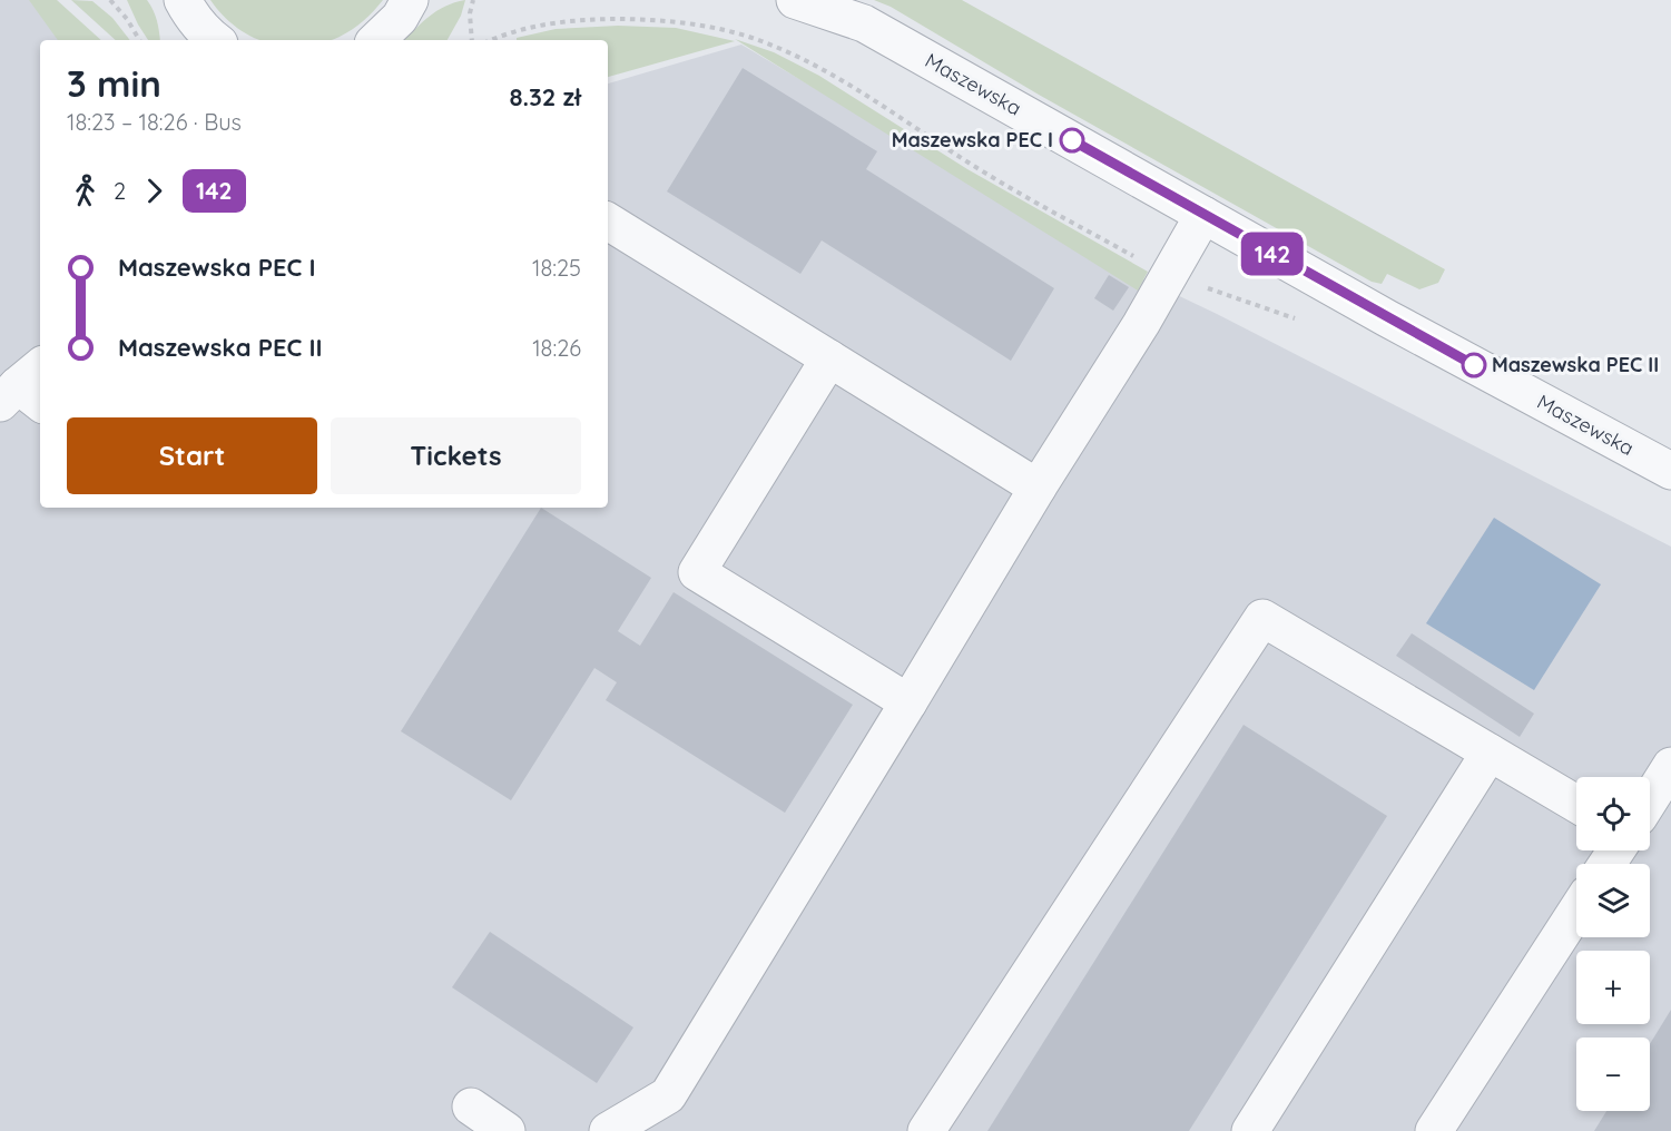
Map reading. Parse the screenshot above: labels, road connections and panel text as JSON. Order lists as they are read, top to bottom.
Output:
{
  "streets": {
    "street": ["Maszewska"]
  },
  "places": ["Maszewska PEC I", "Maszewska PEC II"],
  "lines": ["bus line 142"],
  "page": {
    "on_map": "142",
    "heading": ["3 min", "18:23 – 18:26 · Bus", "8.32 zł"],
    "legs": ["2", "142"],
    "list": [
      {
        "name": "Maszewska PEC I",
        "value": "18:25"
      },
      {
        "name": "Maszewska PEC II",
        "value": "18:26"
      }
    ],
    "buttons": ["Start", "Tickets"],
    "map_buttons": ["+", "−"]
  }
}
